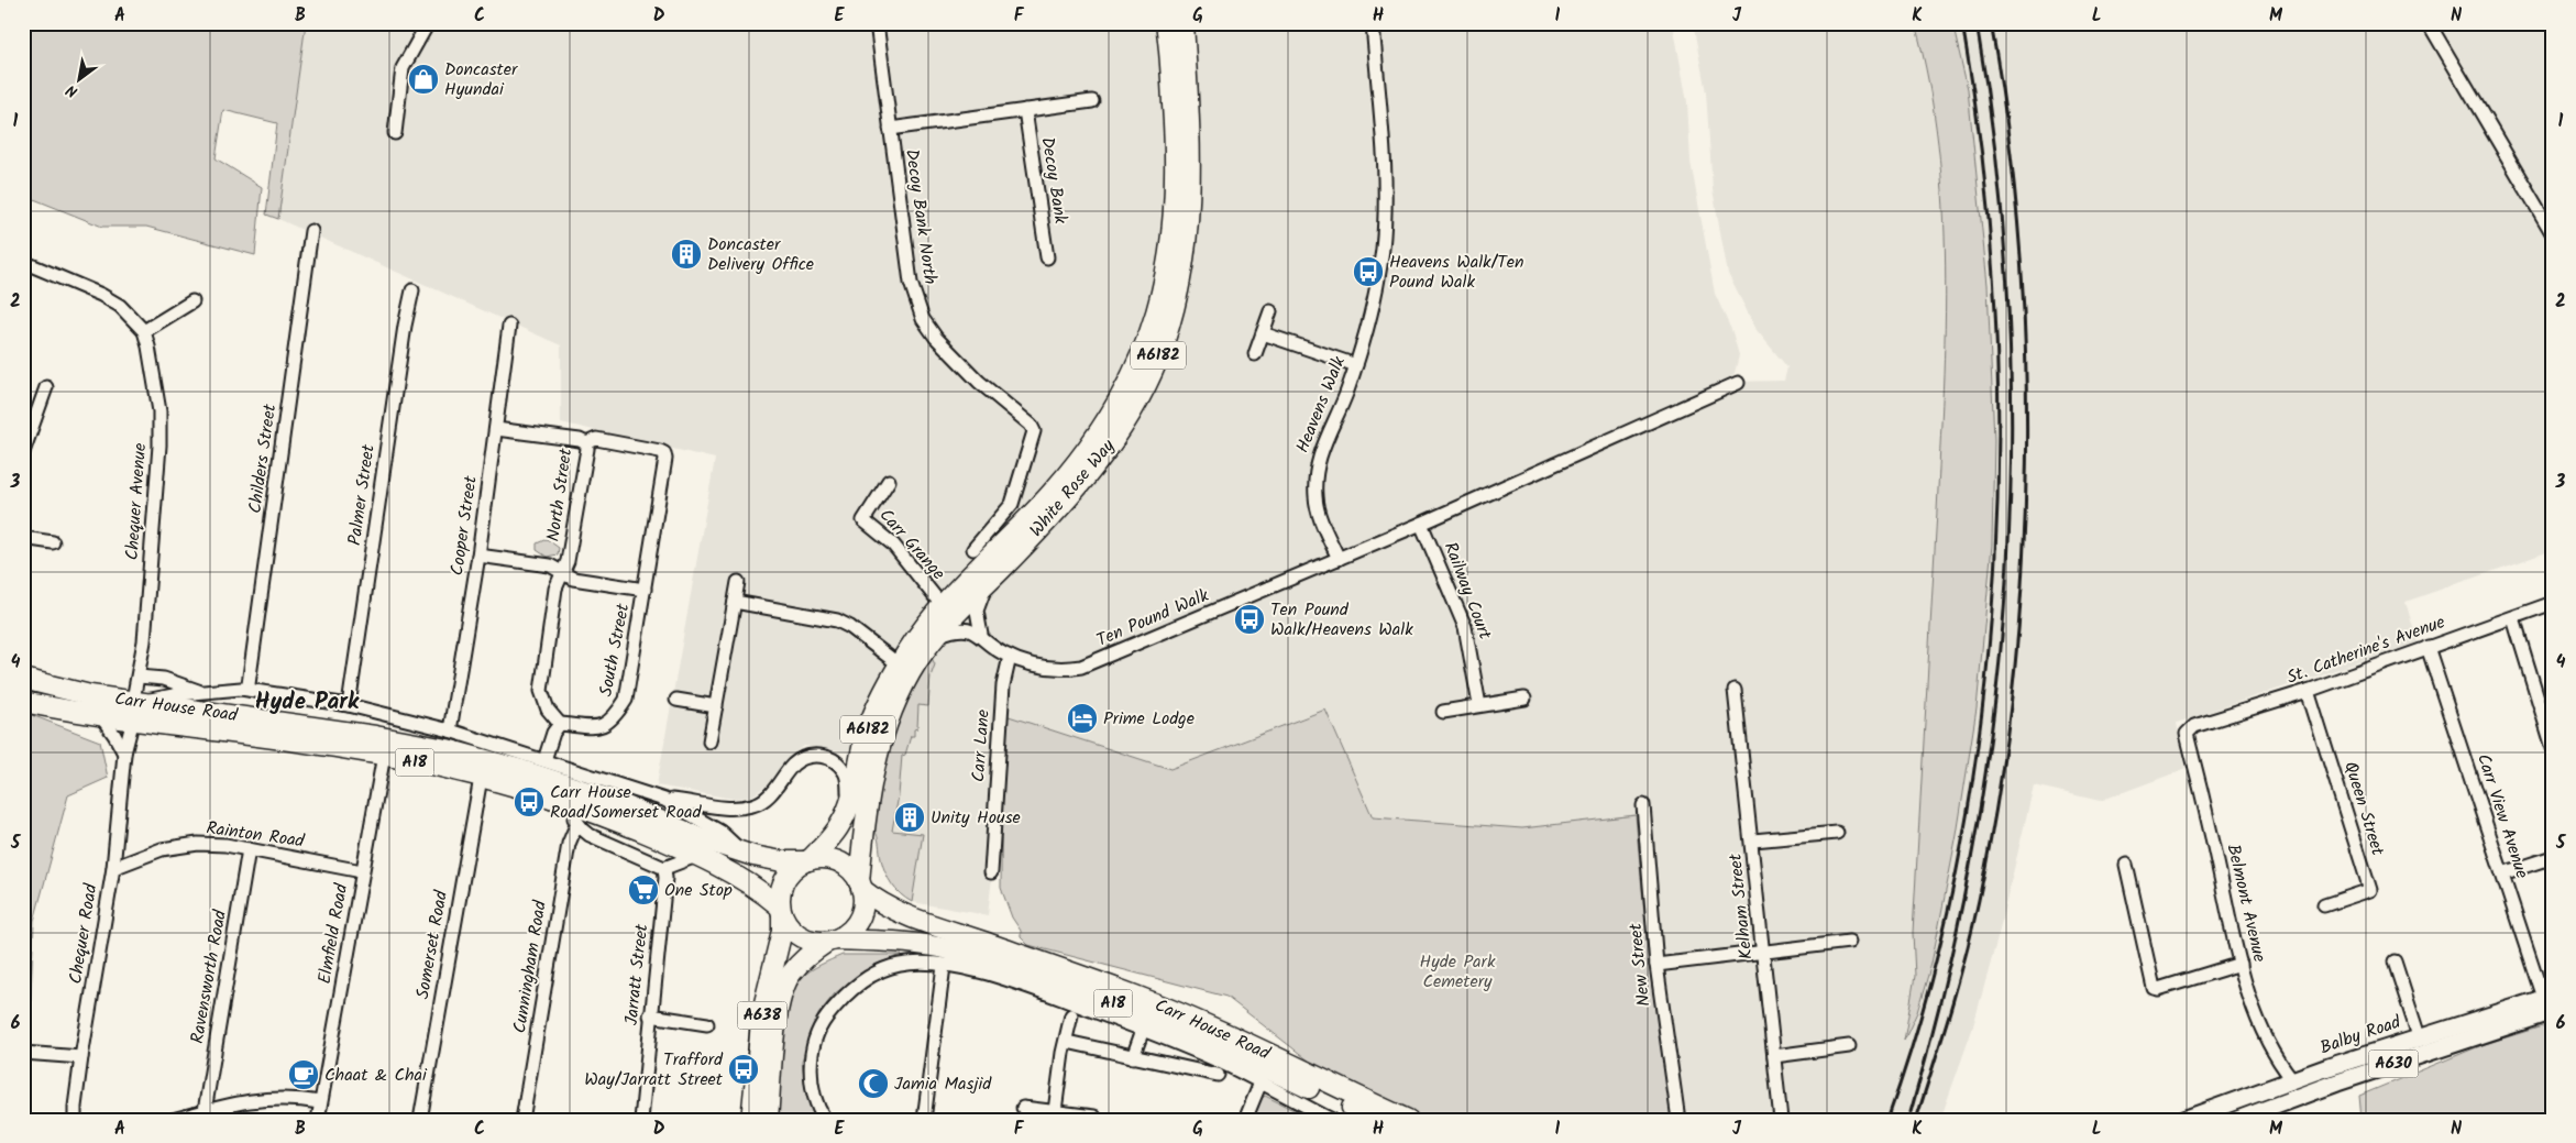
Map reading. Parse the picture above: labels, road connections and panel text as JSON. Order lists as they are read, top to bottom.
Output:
{
  "streets": {
    "highway": [
      "A6182",
      "White Rose Way",
      "Carr House Road",
      "A18",
      "A638"
    ],
    "main road": ["Balby Road", "A630"],
    "street": [
      "Decoy Bank",
      "Decoy Bank North",
      "Heavens Walk",
      "Childers Street",
      "Palmer Street",
      "North Street",
      "Chequer Avenue",
      "Cooper Street",
      "Carr Grange",
      "Railway Court",
      "Ten Pound Walk",
      "South Street",
      "St. Catherine's Avenue",
      "Carr Lane",
      "Queen Street",
      "Carr View Avenue",
      "Rainton Road",
      "Belmont Avenue",
      "Kelham Street",
      "Chequer Road",
      "Elmfield Road",
      "Somerset Road",
      "New Street",
      "Cunningham Road",
      "Jarratt Street",
      "Ravensworth Road"
    ]
  },
  "crossings": [
    ["Heavens Walk", "Ten Pound Walk"],
    ["White Rose Way", "Carr Grange"],
    ["White Rose Way", "Ten Pound Walk"],
    ["White Rose Way", "Carr House Road"],
    ["White Rose Way", "A638"],
    ["North Street", "Cooper Street"],
    ["North Street", "South Street"],
    ["Chequer Avenue", "Carr House Road"],
    ["Ten Pound Walk", "Carr Lane"],
    ["St. Catherine's Avenue", "Queen Street"],
    ["St. Catherine's Avenue", "Carr View Avenue"],
    ["St. Catherine's Avenue", "Belmont Avenue"],
    ["Carr House Road", "Chequer Road"],
    ["Carr House Road", "Elmfield Road"],
    ["Carr House Road", "Somerset Road"],
    ["Carr House Road", "A638"],
    ["Carr View Avenue", "Balby Road"],
    ["Rainton Road", "Chequer Road"],
    ["Rainton Road", "Elmfield Road"],
    ["Rainton Road", "Ravensworth Road"],
    ["Belmont Avenue", "Balby Road"],
    ["Belmont Avenue", "A630"],
    ["Balby Road", "A630"]
  ],
  "districts": ["Hyde Park"],
  "parks": ["Hyde Park Cemetery"],
  "places": {
    "shop": ["Doncaster Hyundai"],
    "building": ["Doncaster Delivery Office", "Unity House"],
    "bus stop": [
      "Heavens Walk/Ten Pound Walk",
      "Ten Pound Walk/Heavens Walk",
      "Carr House Road/Somerset Road",
      "Trafford Way/Jarratt Street"
    ],
    "hotel": ["Prime Lodge"],
    "supermarket": ["One Stop"],
    "cafe": ["Chaat & Chai"],
    "mosque": ["Jamia Masjid"]
  },
  "north": "bottom left",
  "grid": {
    "columns": [
      "A",
      "B",
      "C",
      "D",
      "E",
      "F",
      "G",
      "H",
      "I",
      "J",
      "K",
      "L",
      "M",
      "N"
    ],
    "rows": [
      "1",
      "2",
      "3",
      "4",
      "5",
      "6"
    ]
  }
}
